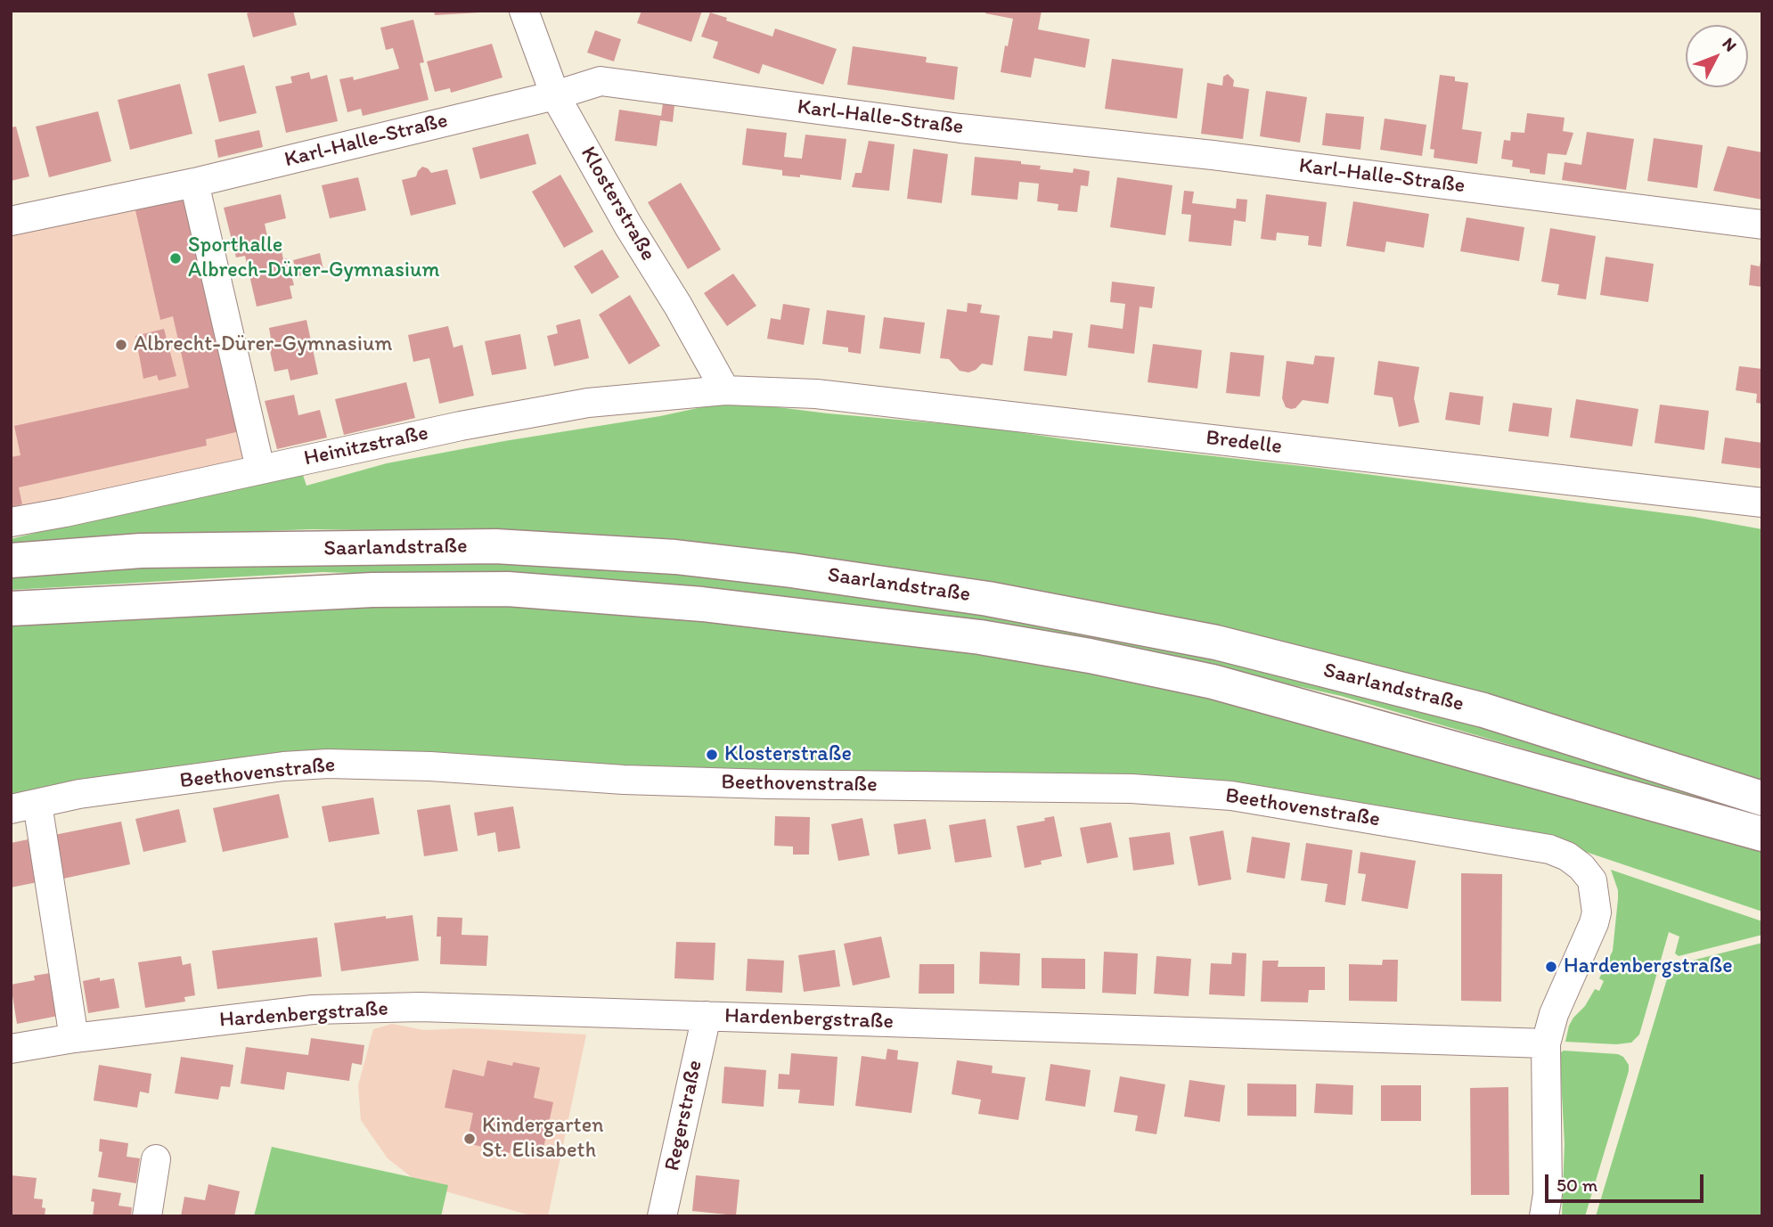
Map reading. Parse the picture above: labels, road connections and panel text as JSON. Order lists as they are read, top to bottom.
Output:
{
  "streets": {
    "highway": ["Saarlandstraße"],
    "street": [
      "Karl-Halle-Straße",
      "Klosterstraße",
      "Bredelle",
      "Heinitzstraße",
      "Beethovenstraße",
      "Hardenbergstraße",
      "Regerstraße"
    ]
  },
  "crossings": [
    ["Karl-Halle-Straße", "Klosterstraße"],
    ["Klosterstraße", "Bredelle"],
    ["Klosterstraße", "Heinitzstraße"],
    ["Bredelle", "Heinitzstraße"],
    ["Beethovenstraße", "Hardenbergstraße"],
    ["Hardenbergstraße", "Regerstraße"]
  ],
  "places": [
    "Sporthalle Albrech-Dürer-Gymnasium",
    "Albrecht-Dürer-Gymnasium",
    "Klosterstraße",
    "Hardenbergstraße",
    "Kindergarten St. Elisabeth"
  ],
  "scale_bar": "50 m",
  "north": "top right"
}
